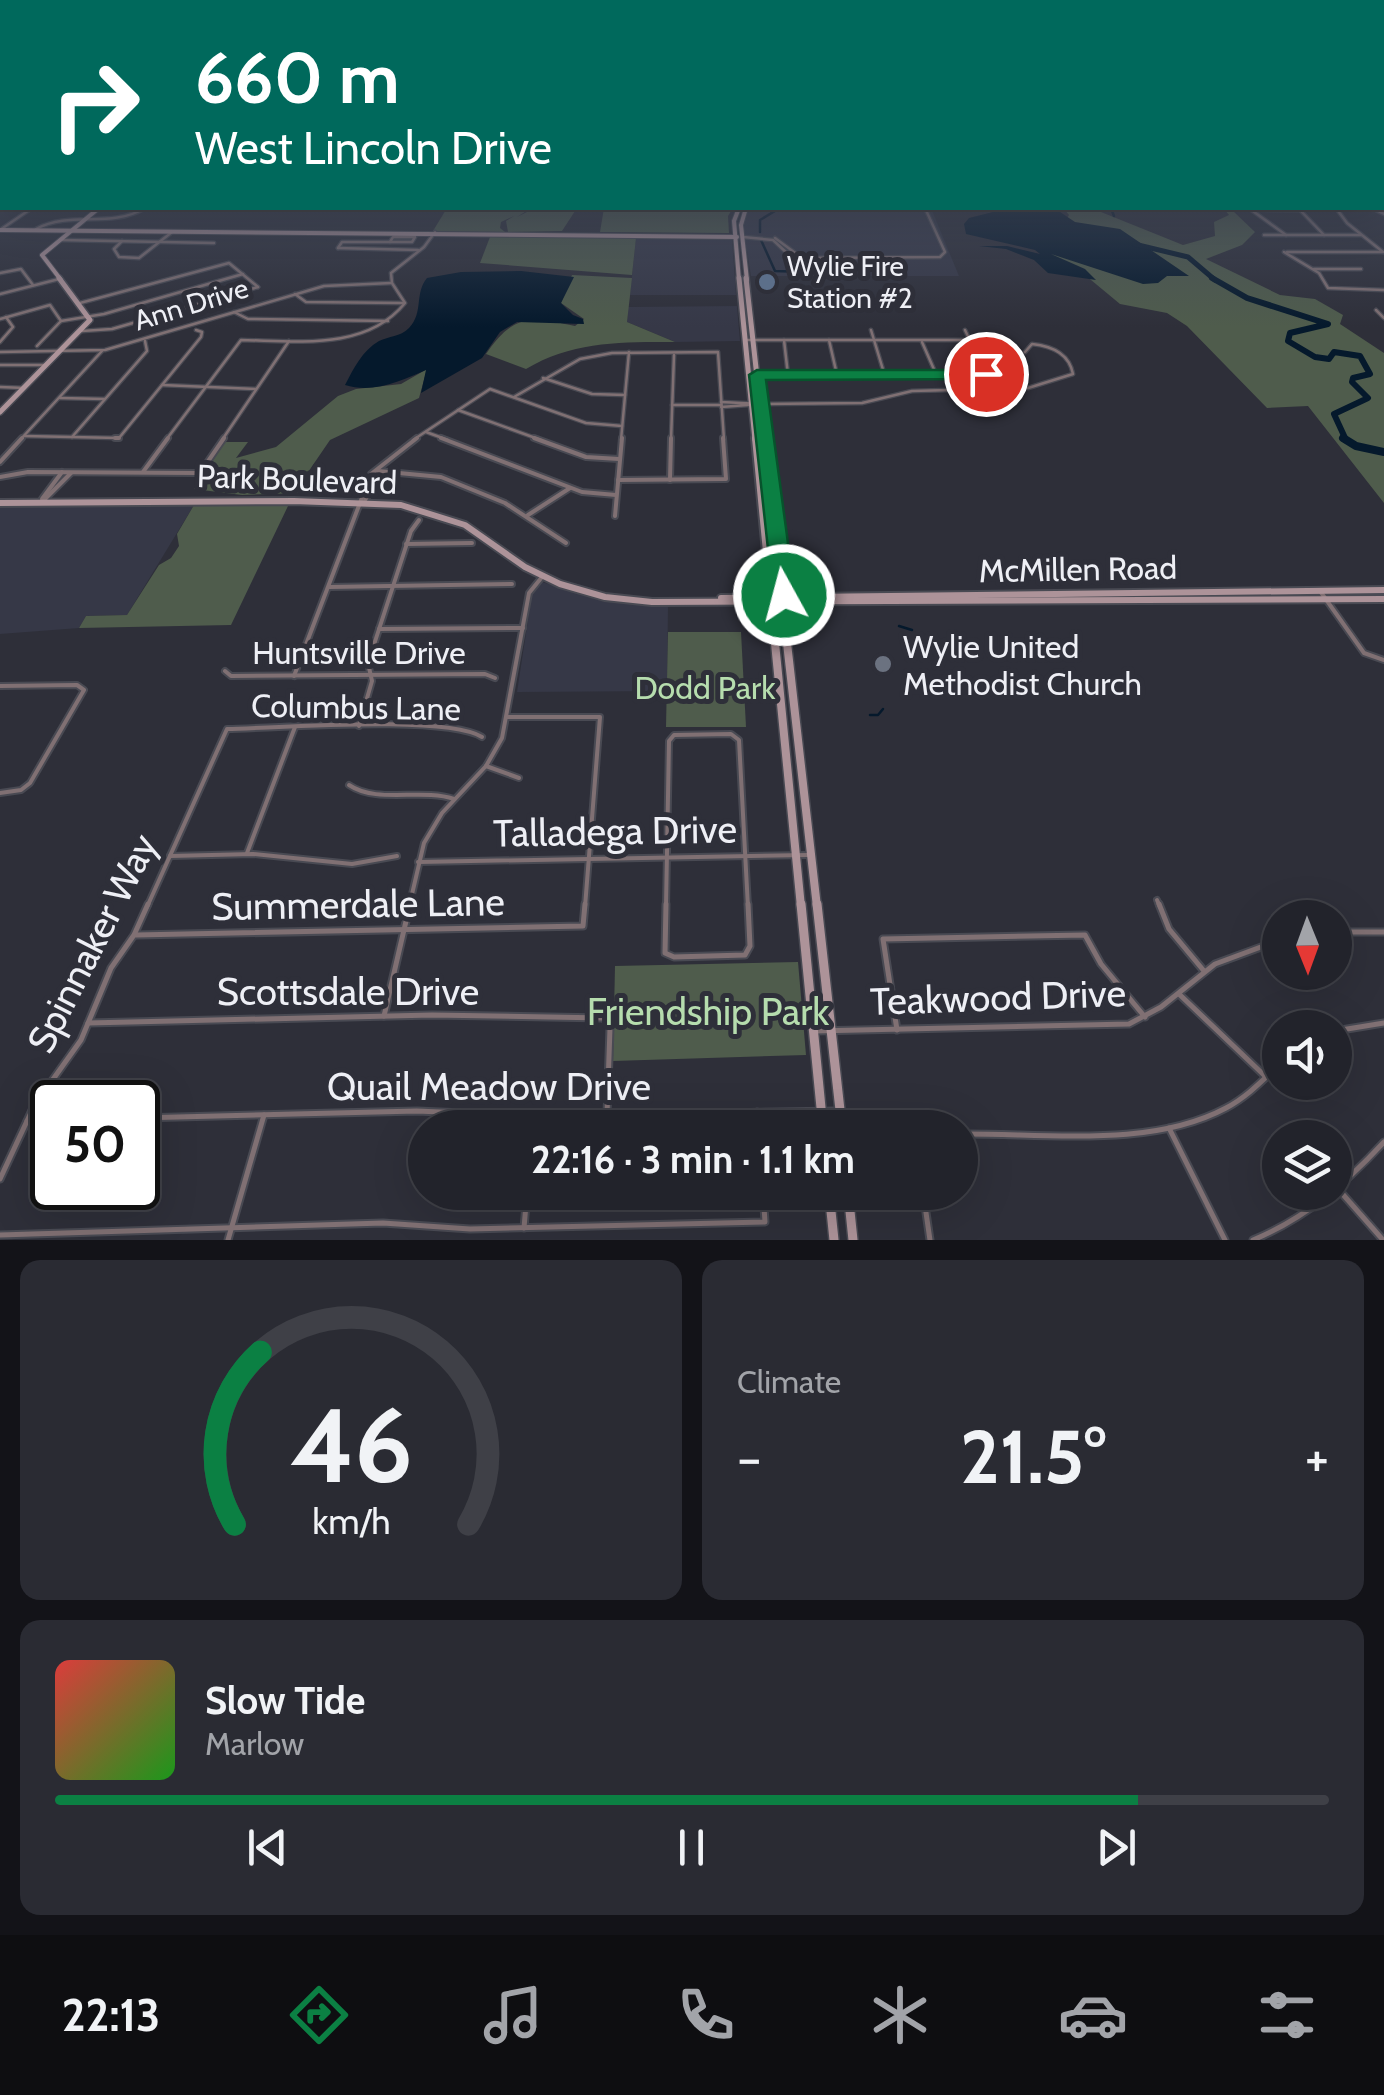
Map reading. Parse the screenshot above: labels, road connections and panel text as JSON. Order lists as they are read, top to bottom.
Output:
{
  "streets": {
    "main road": ["Park Boulevard", "McMillen Road"],
    "street": [
      "Ann Drive",
      "Huntsville Drive",
      "Columbus Lane",
      "Talladega Drive",
      "Summerdale Lane",
      "Spinnaker Way",
      "Scottsdale Drive",
      "Teakwood Drive",
      "Quail Meadow Drive"
    ]
  },
  "crossings": [
    ["Park Boulevard", "McMillen Road"],
    ["Columbus Lane", "Spinnaker Way"],
    ["Talladega Drive", "Summerdale Lane"],
    ["Summerdale Lane", "Spinnaker Way"],
    ["Spinnaker Way", "Scottsdale Drive"]
  ],
  "parks": ["Dodd Park", "Friendship Park"],
  "places": ["Wylie Fire Station #2", "Wylie United Methodist Church"],
  "north": "bottom",
  "page": {
    "turn": ["660 m", "West Lincoln Drive"],
    "limit": "50",
    "trip": "22:16 · 3 min · 1.1 km",
    "tile": "Climate",
    "heat": ["−", "21.5°", "+"],
    "song": ["Slow Tide", "Marlow"],
    "tabs": "22:13",
    "gauge": ["46", "km/h"]
  }
}
